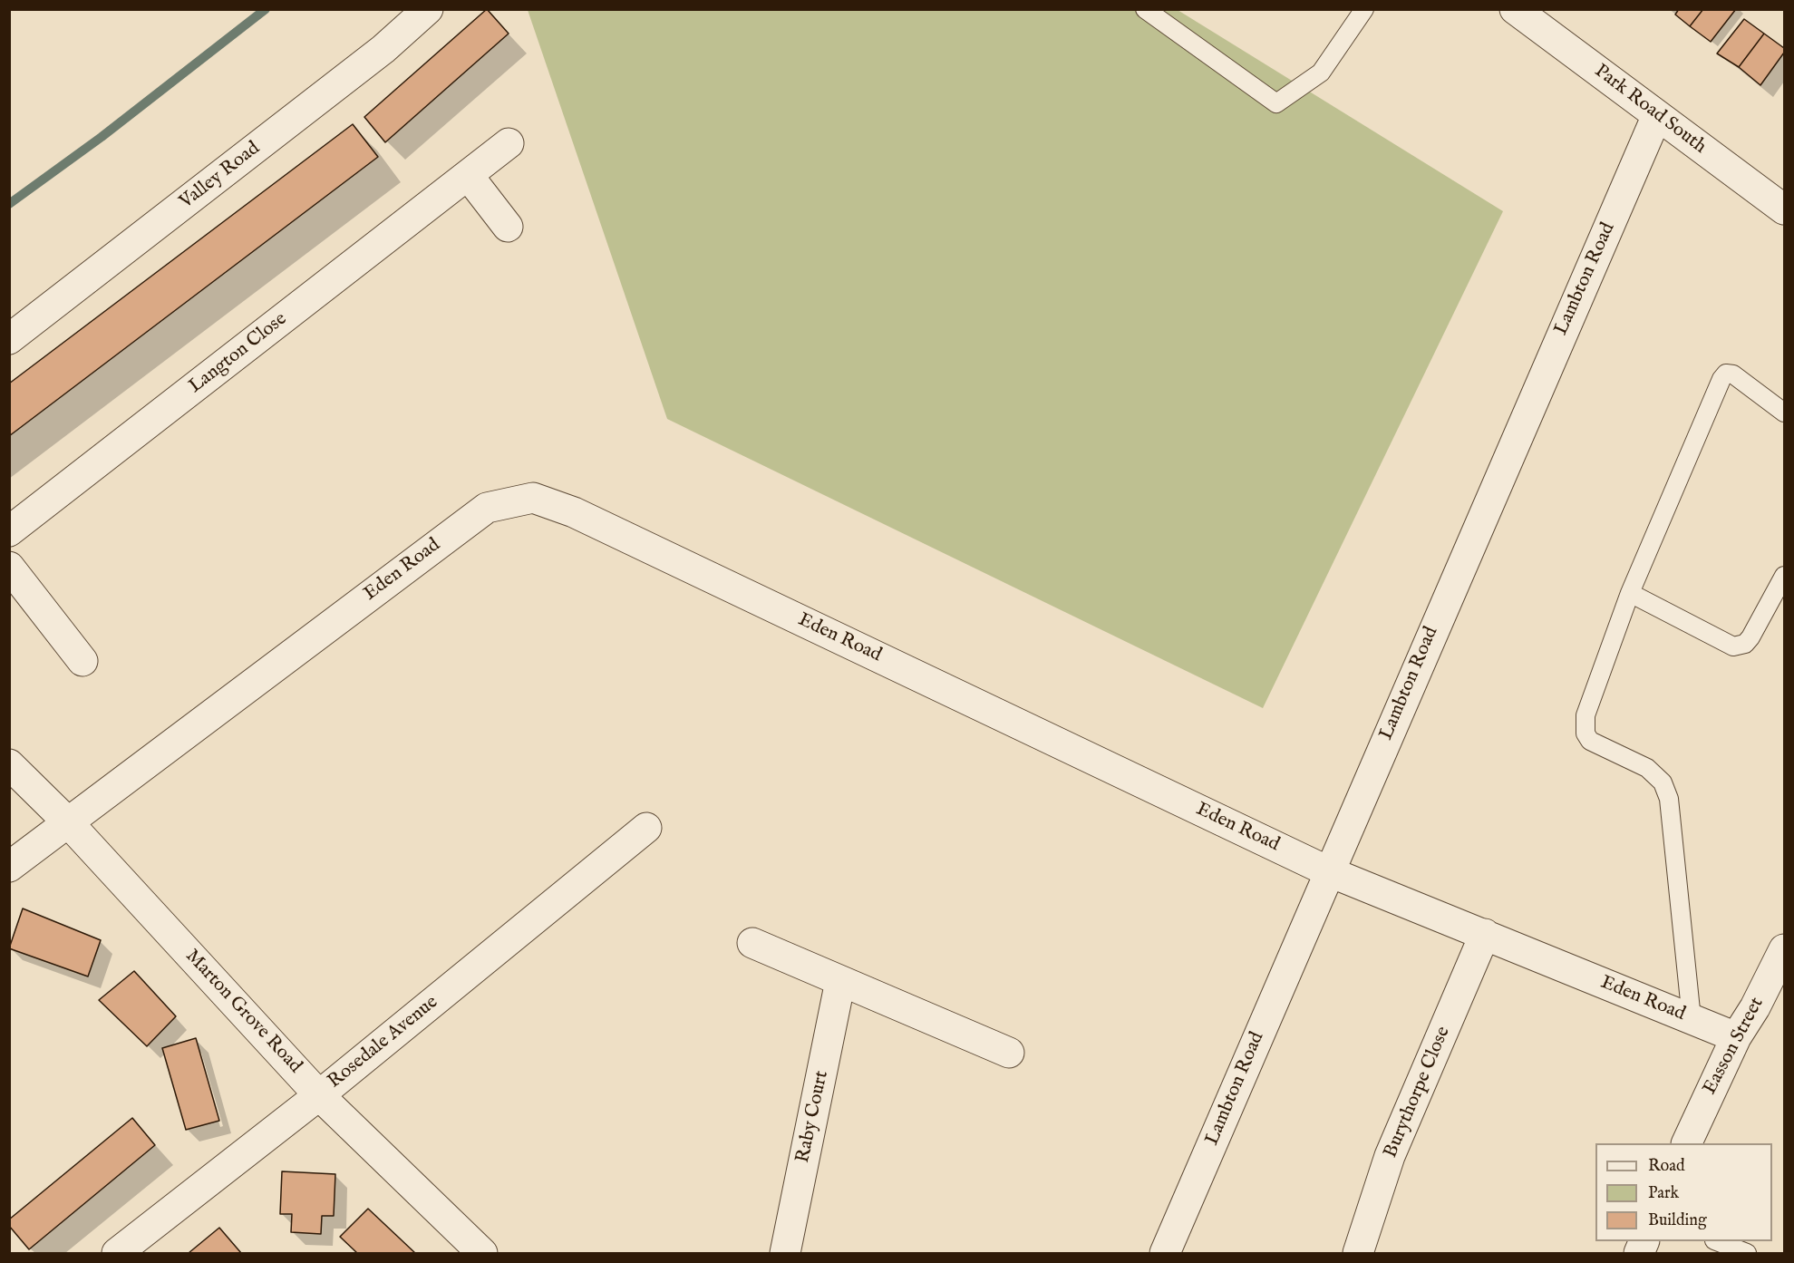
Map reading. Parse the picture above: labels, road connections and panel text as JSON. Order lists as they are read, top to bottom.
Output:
{
  "streets": {
    "street": [
      "Park Road South",
      "Valley Road",
      "Lambton Road",
      "Langton Close",
      "Eden Road",
      "Marton Grove Road",
      "Rosedale Avenue",
      "Easson Street",
      "Burythorpe Close",
      "Raby Court"
    ]
  },
  "crossings": [
    ["Park Road South", "Lambton Road"],
    ["Lambton Road", "Eden Road"],
    ["Eden Road", "Marton Grove Road"],
    ["Eden Road", "Easson Street"],
    ["Eden Road", "Burythorpe Close"],
    ["Marton Grove Road", "Rosedale Avenue"]
  ],
  "legend": ["Road", "Park", "Building"]
}
